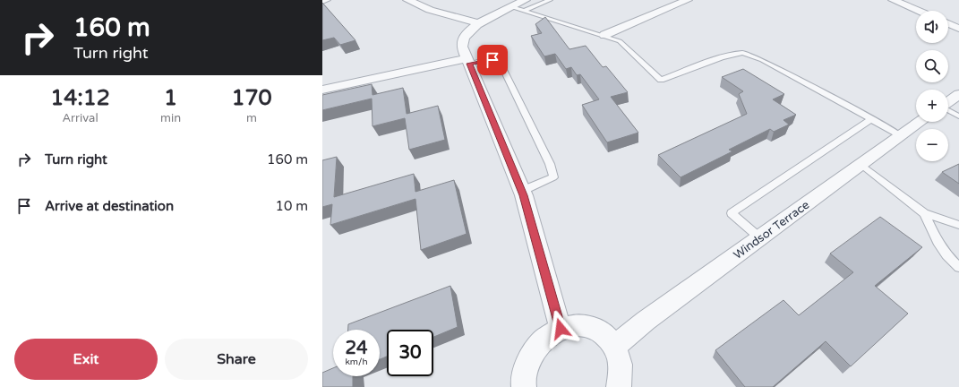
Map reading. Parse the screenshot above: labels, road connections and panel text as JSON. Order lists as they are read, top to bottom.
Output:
{
  "streets": {
    "street": ["Windsor Terrace"]
  },
  "page": {
    "turn": ["160 m", "Turn right"],
    "map_buttons": ["+", "−"],
    "eta": [
      "14:12",
      "Arrival",
      "1",
      "min",
      "170",
      "m"
    ],
    "list": [
      {
        "name": "Turn right",
        "value": "160 m"
      },
      {
        "name": "Arrive at destination",
        "value": "10 m"
      }
    ],
    "speed": "24 km/h",
    "limit": "30",
    "buttons": ["Exit", "Share"]
  }
}
